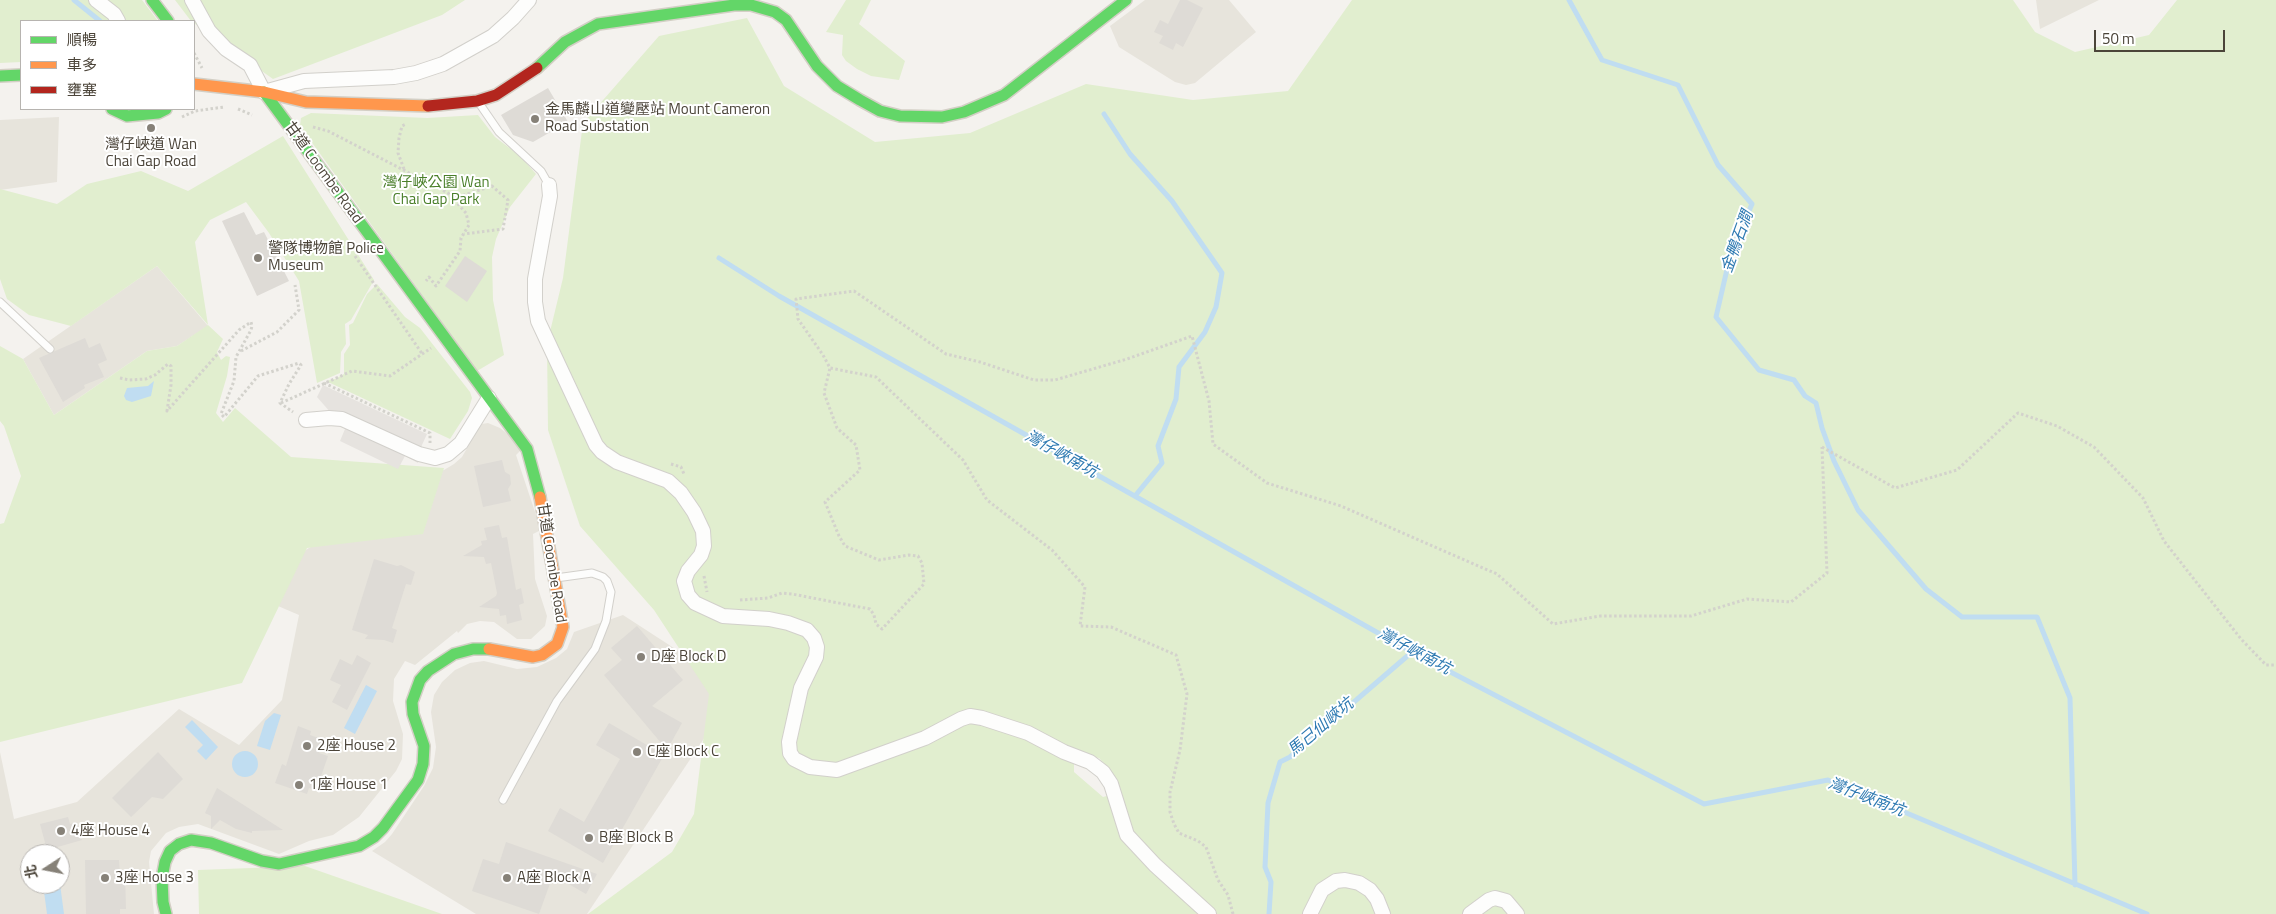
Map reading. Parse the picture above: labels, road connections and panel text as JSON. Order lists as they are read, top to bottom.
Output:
{
  "streets": {
    "street": ["甘道 Coombe Road"]
  },
  "water": ["金鴨石澗", "灣仔峽南坑", "馬己仙峽坑"],
  "parks": ["灣仔峽公園 Wan Chai Gap Park"],
  "places": [
    "金馬麟山道變壓站 Mount Cameron Road Substation",
    "灣仔峽道 Wan Chai Gap Road",
    "警隊博物館 Police Museum",
    "D座 Block D",
    "2座 House 2",
    "C座 Block C",
    "1座 House 1",
    "4座 House 4",
    "B座 Block B",
    "3座 House 3",
    "A座 Block A"
  ],
  "legend": ["順暢", "車多", "壅塞"],
  "scale_bar": "50 m",
  "north": "left"
}
